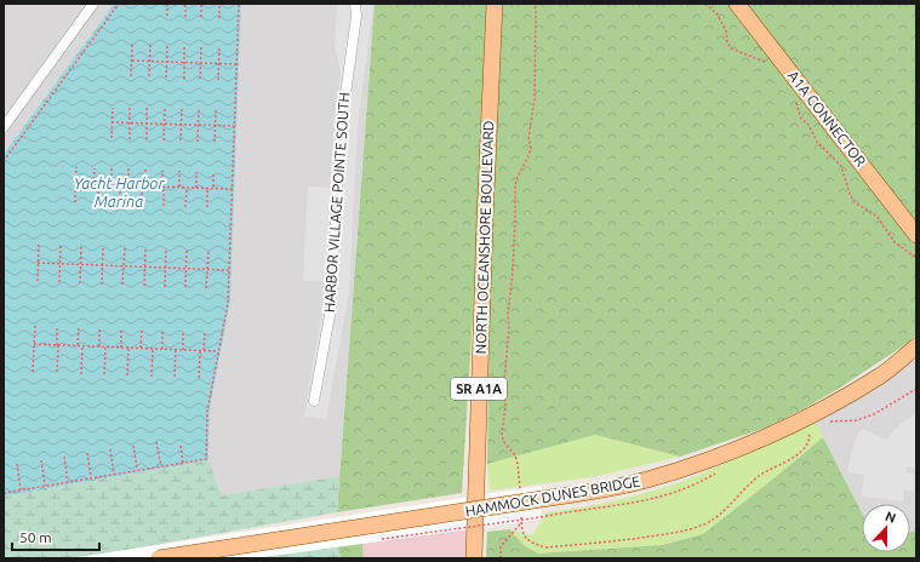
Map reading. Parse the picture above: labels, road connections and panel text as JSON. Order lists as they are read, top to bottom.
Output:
{
  "streets": {
    "main road": [
      "A1A CONNECTOR",
      "NORTH OCEANSHORE BOULEVARD",
      "SR A1A",
      "HAMMOCK DUNES BRIDGE"
    ],
    "street": ["HARBOR VILLAGE POINTE SOUTH"]
  },
  "water": ["Yacht Harbor Marina"],
  "scale_bar": "50 m",
  "north": "top"
}
